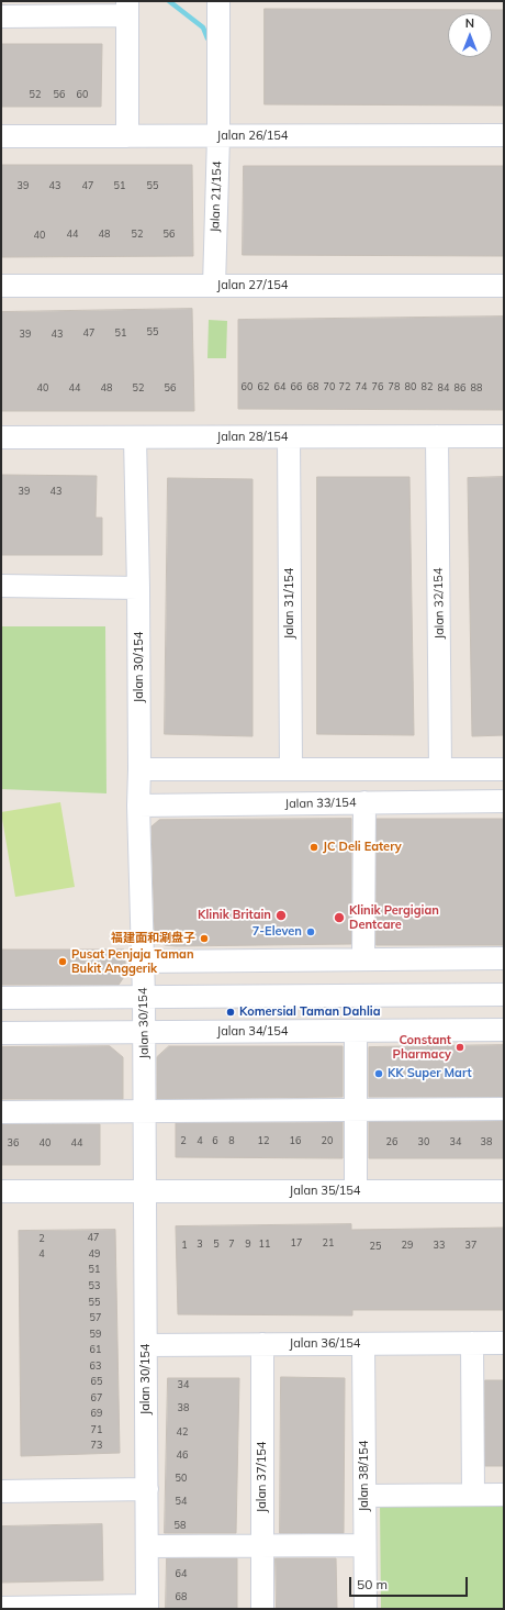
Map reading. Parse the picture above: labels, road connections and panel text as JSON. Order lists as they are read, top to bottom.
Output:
{
  "streets": {
    "street": [
      "Jalan 26/154",
      "Jalan 21/154",
      "Jalan 27/154",
      "Jalan 28/154",
      "Jalan 31/154",
      "Jalan 32/154",
      "Jalan 30/154",
      "Jalan 33/154",
      "Jalan 34/154",
      "Jalan 35/154",
      "Jalan 36/154",
      "Jalan 38/154",
      "Jalan 37/154"
    ]
  },
  "crossings": [
    ["Jalan 26/154", "Jalan 21/154"],
    ["Jalan 21/154", "Jalan 27/154"],
    ["Jalan 28/154", "Jalan 31/154"],
    ["Jalan 28/154", "Jalan 32/154"],
    ["Jalan 28/154", "Jalan 30/154"],
    ["Jalan 30/154", "Jalan 33/154"],
    ["Jalan 30/154", "Jalan 34/154"],
    ["Jalan 30/154", "Jalan 35/154"],
    ["Jalan 30/154", "Jalan 36/154"],
    ["Jalan 36/154", "Jalan 38/154"],
    ["Jalan 36/154", "Jalan 37/154"]
  ],
  "places": [
    "JC Deli Eatery",
    "Klinik Britain",
    "Klinik Pergigian Dentcare",
    "7-Eleven",
    "福建面和涮盘子",
    "Pusat Penjaja Taman Bukit Anggerik",
    "Komersial Taman Dahlia",
    "Constant Pharmacy",
    "KK Super Mart"
  ],
  "house_numbers": [
    "52",
    "56",
    "60",
    "39",
    "43",
    "47",
    "51",
    "55",
    "44",
    "48",
    "52",
    "56",
    "40",
    "55",
    "47",
    "51",
    "39",
    "43",
    "60",
    "62",
    "64",
    "66",
    "68",
    "70",
    "72",
    "74",
    "76",
    "78",
    "80",
    "82",
    "40",
    "44",
    "48",
    "52",
    "56",
    "84",
    "86",
    "88",
    "39",
    "43",
    "2",
    "4",
    "6",
    "8",
    "12",
    "16",
    "20",
    "26",
    "30",
    "34",
    "38",
    "36",
    "40",
    "44",
    "47",
    "2",
    "17",
    "21",
    "3",
    "5",
    "7",
    "9",
    "11",
    "1",
    "29",
    "33",
    "37",
    "25",
    "4",
    "49",
    "51",
    "53",
    "55",
    "57",
    "59",
    "61",
    "63",
    "65",
    "34",
    "67",
    "38",
    "69",
    "71",
    "42",
    "73",
    "46",
    "50",
    "54",
    "58",
    "64",
    "68"
  ],
  "scale_bar": "50 m",
  "north": "top"
}
